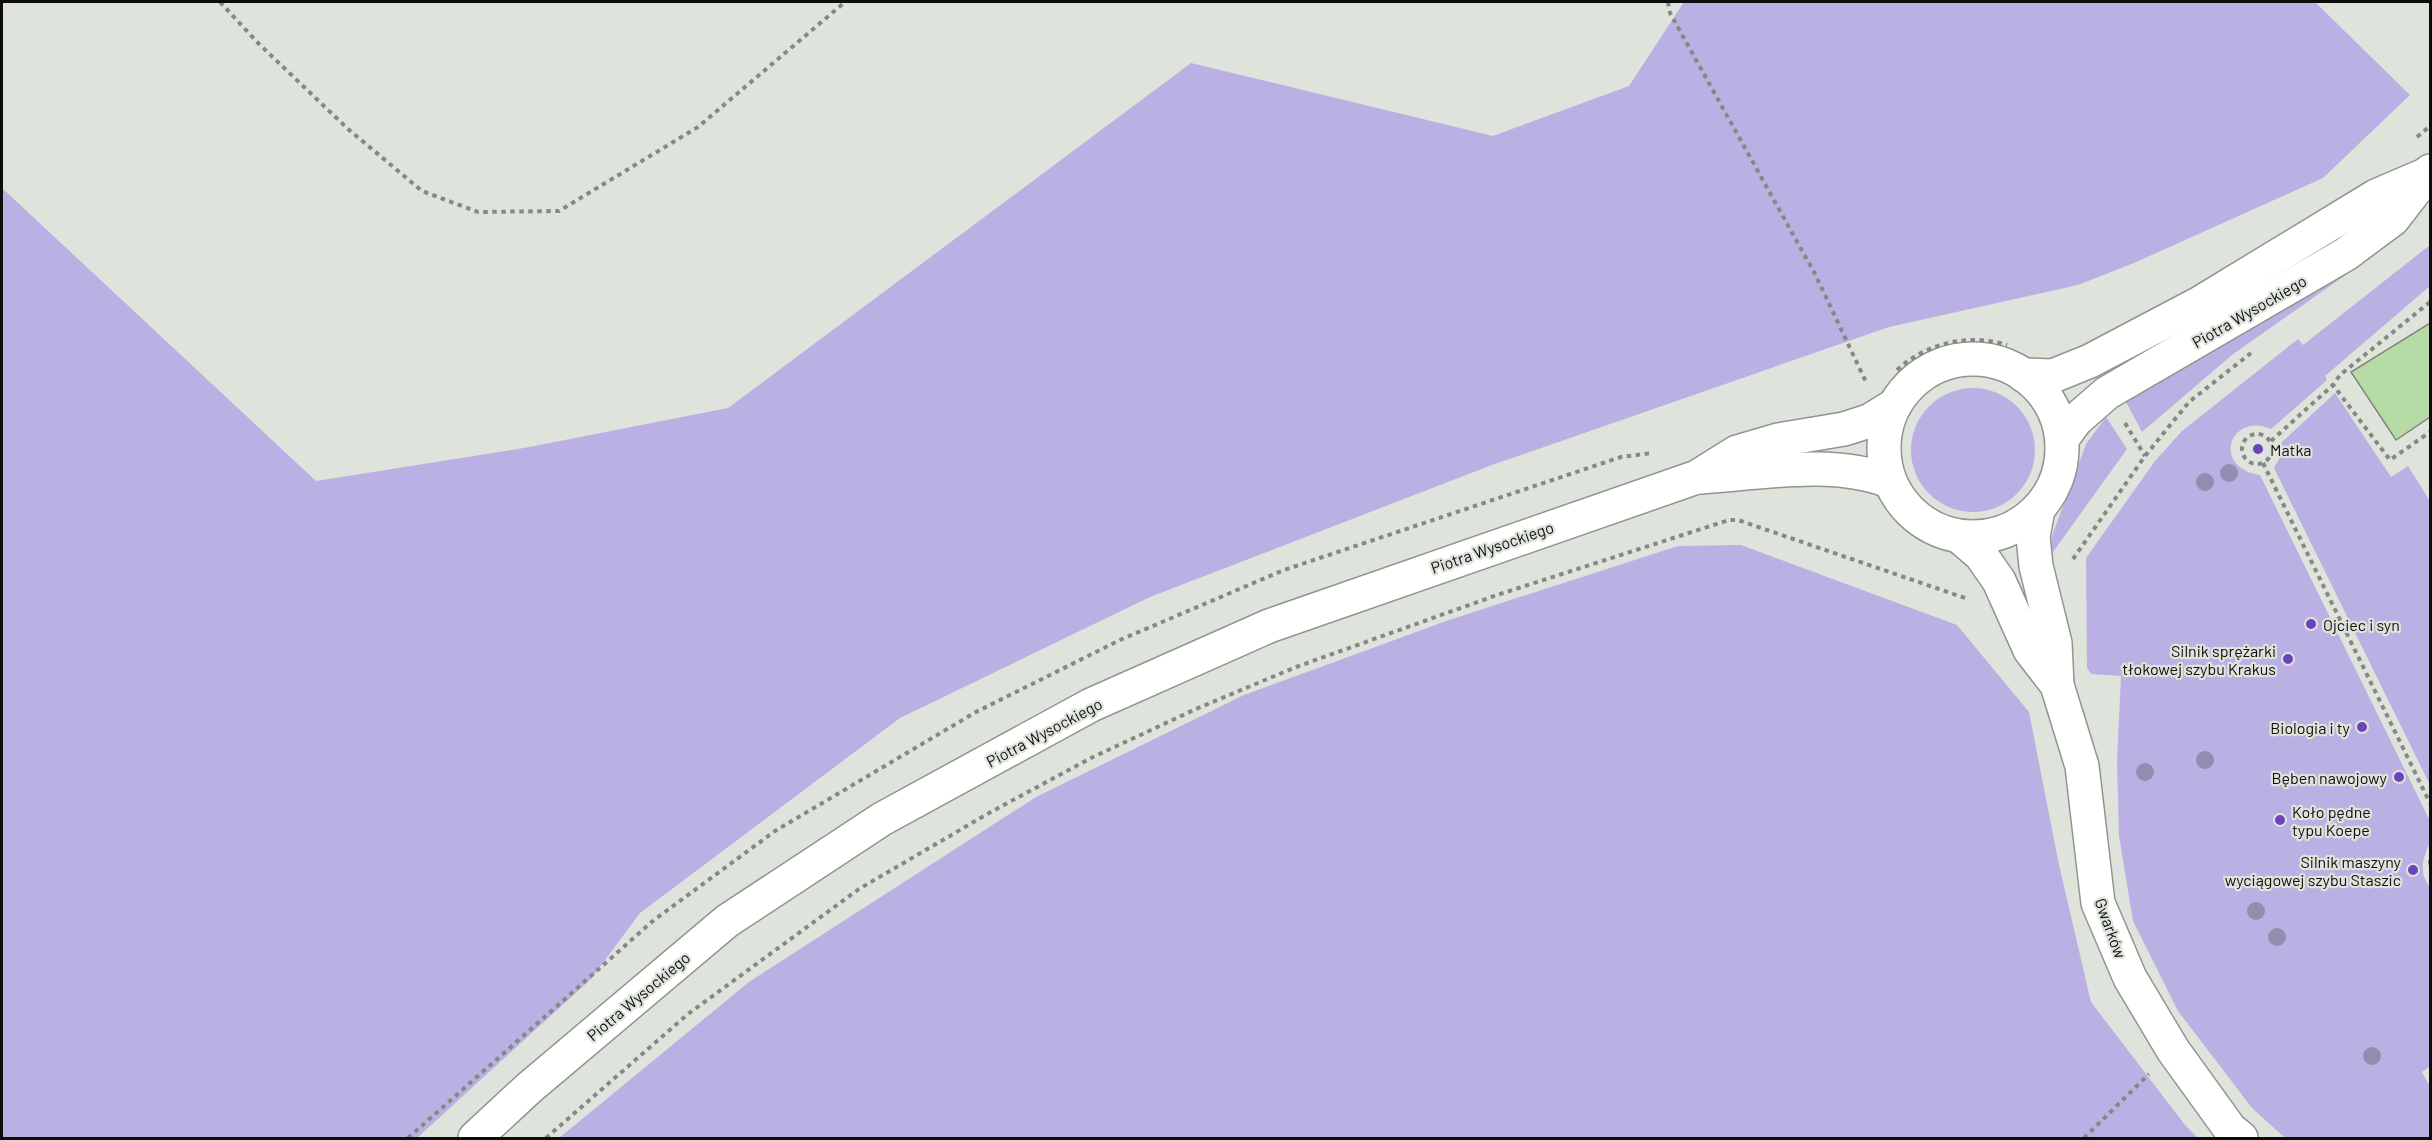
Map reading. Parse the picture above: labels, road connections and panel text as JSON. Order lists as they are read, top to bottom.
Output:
{
  "streets": {
    "street": ["Piotra Wysockiego", "Gwarków"]
  },
  "crossings": [
    ["Piotra Wysockiego", "Gwarków"]
  ],
  "places": [
    "Matka",
    "Ojciec i syn",
    "Silnik sprężarki tłokowej szybu Krakus",
    "Biologia i ty",
    "Bęben nawojowy",
    "Koło pędne typu Koepe",
    "Silnik maszyny wyciągowej szybu Staszic"
  ]
}
